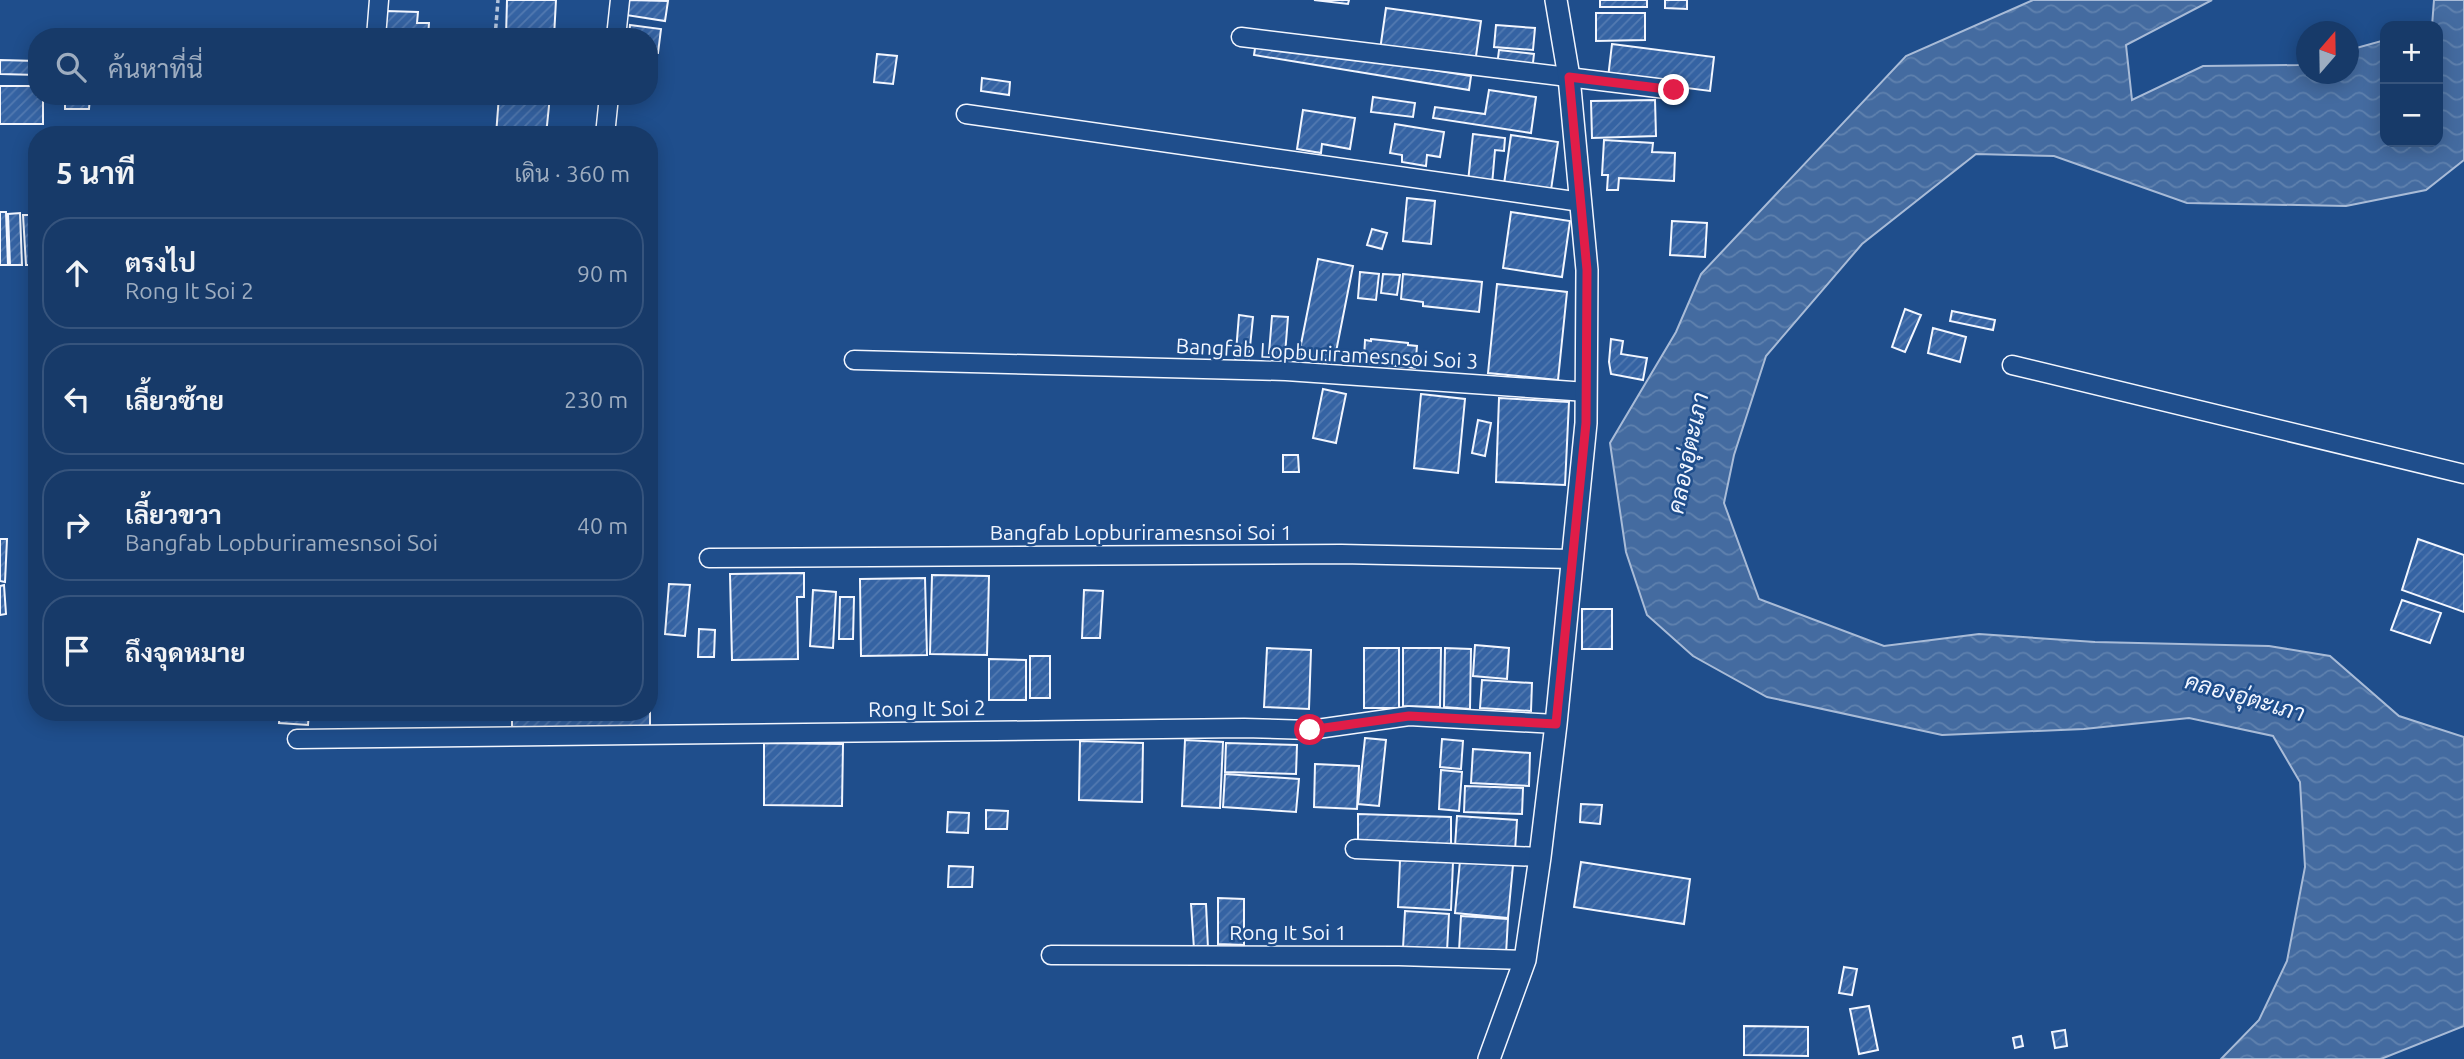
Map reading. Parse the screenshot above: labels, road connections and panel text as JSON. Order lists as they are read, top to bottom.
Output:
{
  "streets": {
    "street": [
      "Bangfab Lopburiramesnsoi Soi 3",
      "Bangfab Lopburiramesnsoi Soi 1",
      "Rong It Soi 2",
      "Rong It Soi 1"
    ]
  },
  "water": ["คลองอุ่ตะเภา"],
  "north": "top",
  "page": {
    "map_buttons": ["+", "−"],
    "search": "ค้นหาที่นี่",
    "heading": ["5 นาที", "เดิน · 360 m"],
    "list": [
      ["ตรงไป", "Rong It Soi 2", "90 m"],
      ["เลี้ยวซ้าย", "230 m"],
      ["เลี้ยวขวา", "Bangfab Lopburiramesnsoi Soi", "40 m"],
      "ถึงจุดหมาย"
    ]
  }
}
